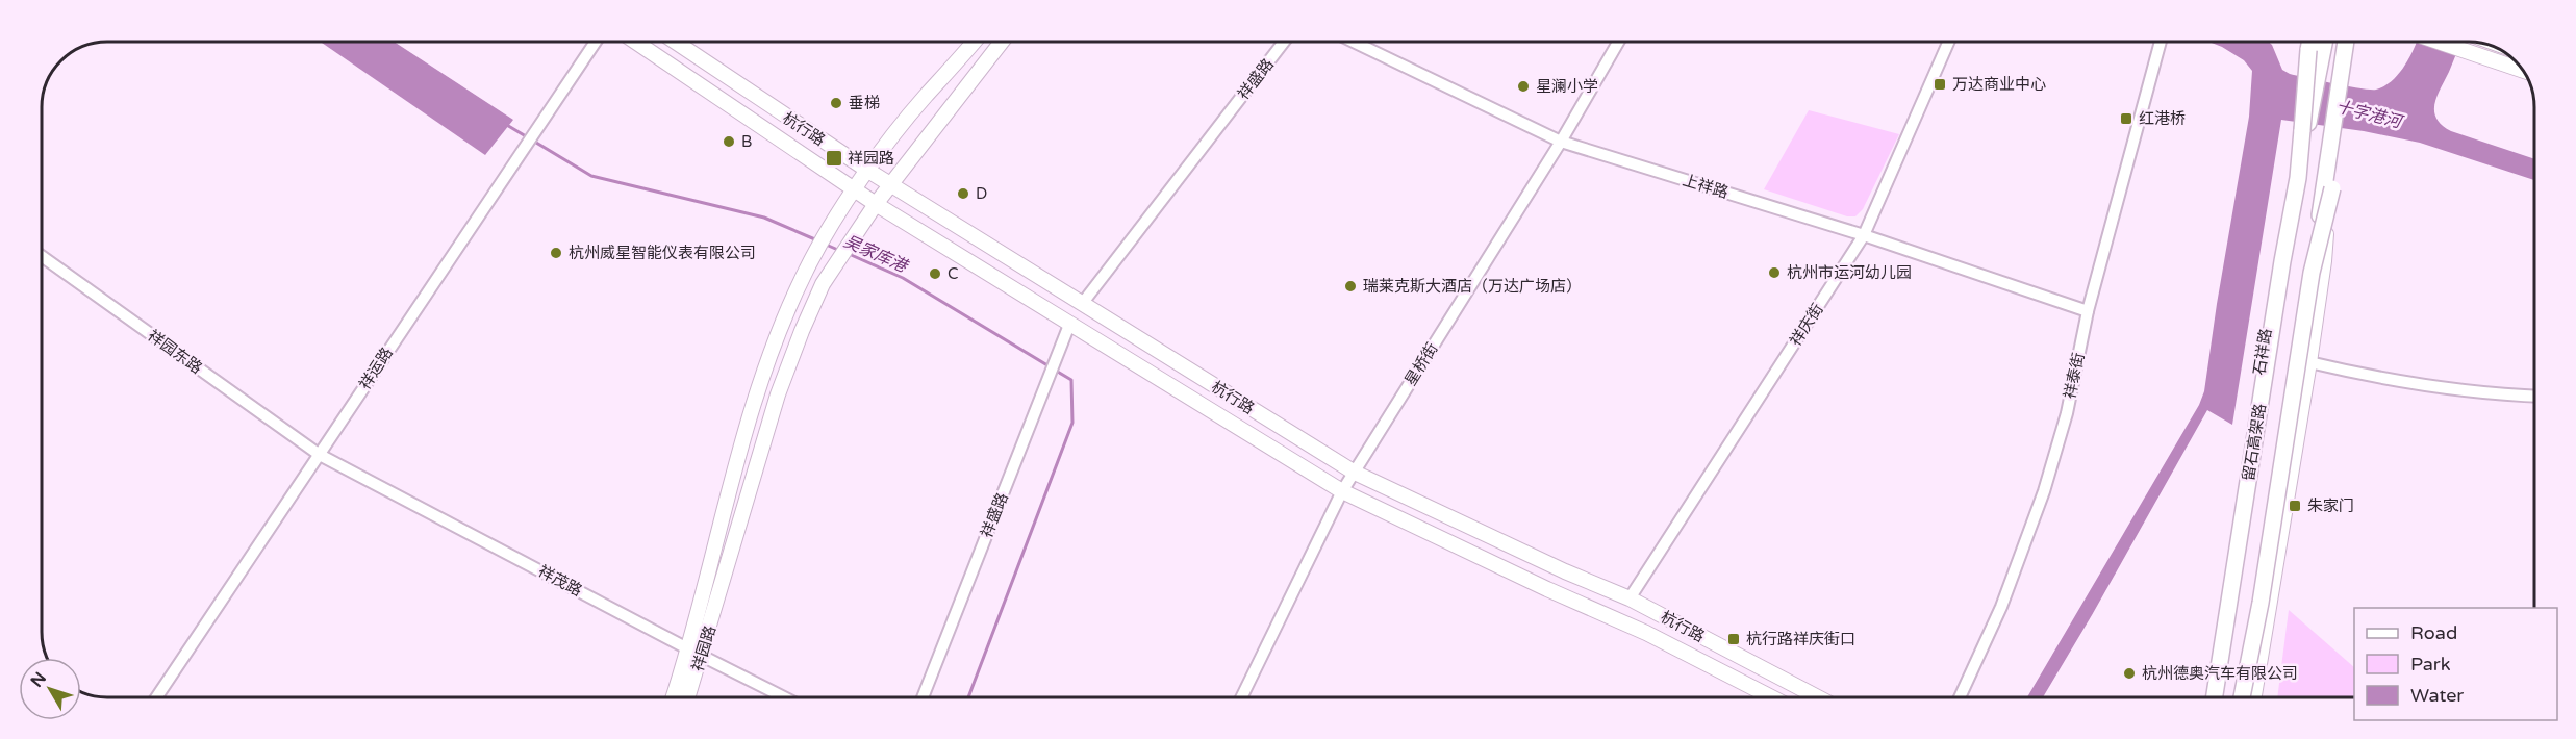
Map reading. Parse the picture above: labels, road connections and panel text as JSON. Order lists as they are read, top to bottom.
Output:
{
  "streets": {
    "highway": ["留石高架路"],
    "main road": ["杭行路", "石祥路", "祥园路"],
    "street": [
      "祥盛路",
      "上祥路",
      "祥庆街",
      "祥园东路",
      "星桥街",
      "祥运路",
      "祥泰街",
      "祥茂路"
    ]
  },
  "crossings": [
    ["祥盛路", "杭行路"],
    ["杭行路", "祥庆街"],
    ["杭行路", "星桥街"],
    ["杭行路", "祥园路"],
    ["上祥路", "祥庆街"],
    ["上祥路", "星桥街"],
    ["上祥路", "祥泰街"],
    ["祥园东路", "祥运路"],
    ["祥园东路", "祥茂路"],
    ["祥运路", "祥茂路"],
    ["祥茂路", "祥园路"]
  ],
  "water": ["十字港河", "吴家库港"],
  "places": {
    "transit": [
      "万达商业中心",
      "红港桥",
      "祥园路",
      "朱家门",
      "杭行路祥庆街口"
    ],
    "other": [
      "星澜小学",
      "垂梯",
      "B",
      "D",
      "杭州威星智能仪表有限公司",
      "杭州市运河幼儿园",
      "C",
      "瑞莱克斯大酒店（万达广场店）",
      "杭州德奥汽车有限公司"
    ]
  },
  "legend": ["Road", "Park", "Water"],
  "north": "top left"
}
